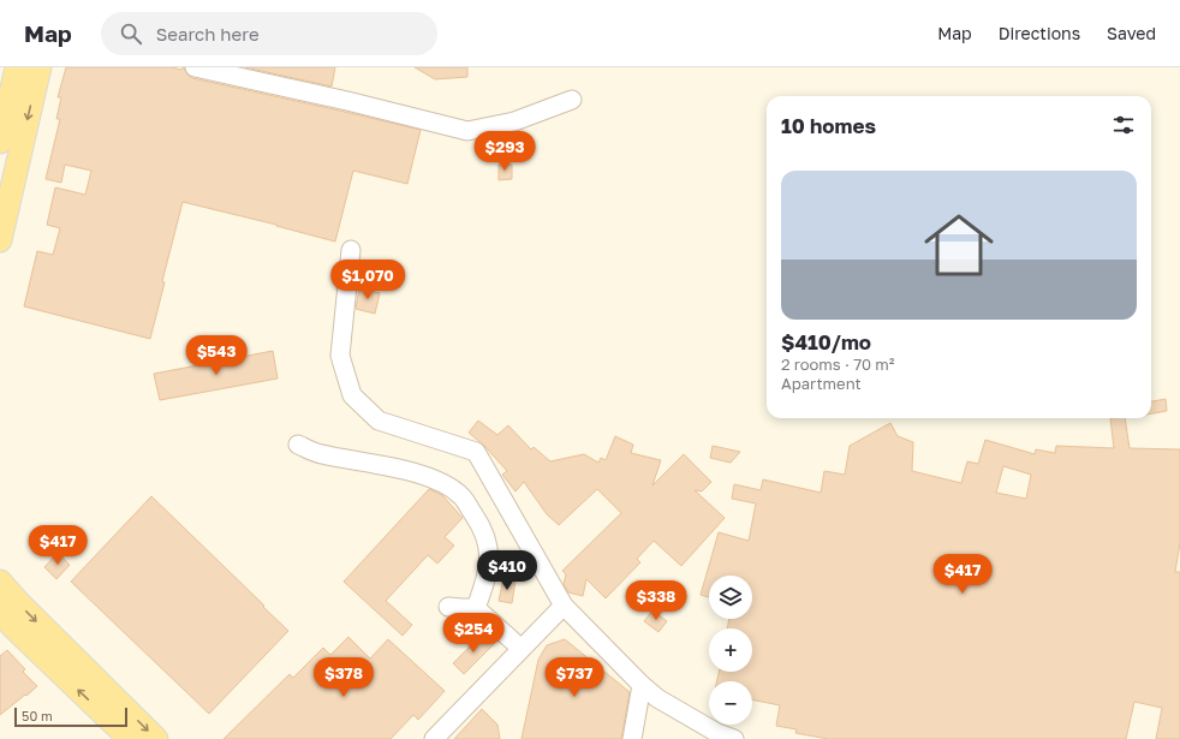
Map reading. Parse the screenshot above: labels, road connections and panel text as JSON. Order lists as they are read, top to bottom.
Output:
{
  "scale_bar": "50 m",
  "page": {
    "header": "Map",
    "search": "Search here",
    "nav": ["Map", "Directions", "Saved"],
    "heading": "10 homes",
    "price": [
      "$293",
      "$1,070",
      "$543",
      "$417",
      "$410",
      "$417",
      "$338",
      "$254",
      "$378",
      "$737"
    ],
    "list": [
      {
        "name": "$410/mo",
        "note": "2 rooms · 70 m² · Apartment"
      }
    ],
    "map_buttons": ["+", "−"],
    "scale": "50 m"
  }
}
